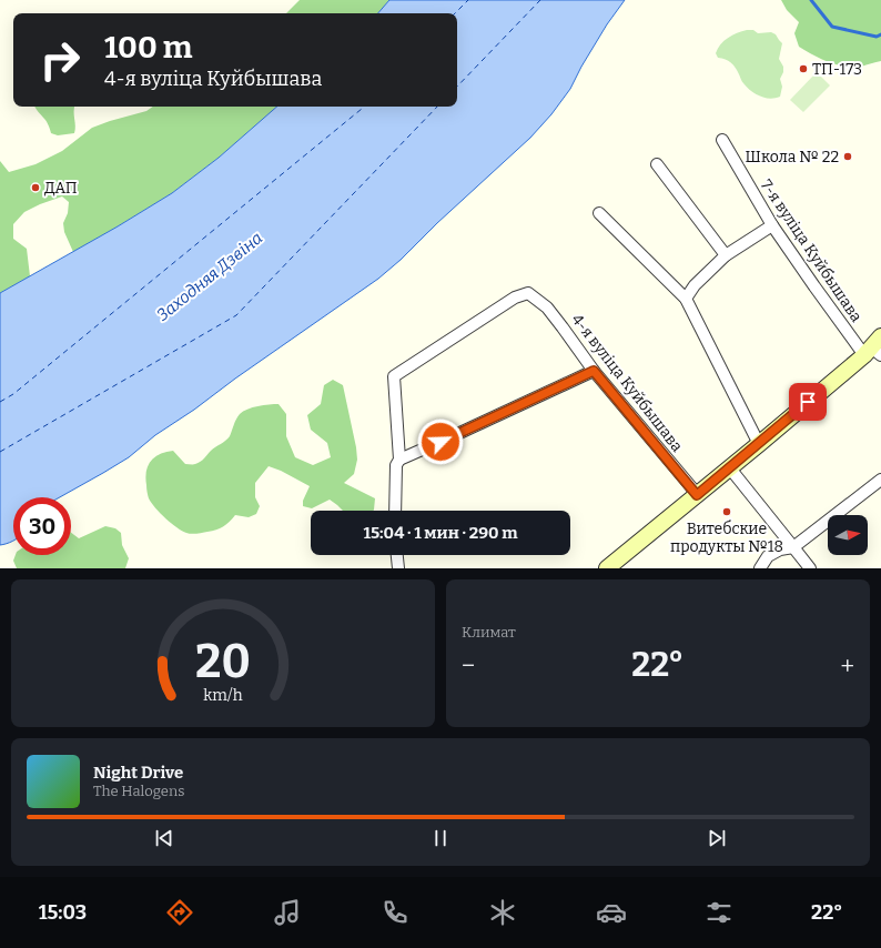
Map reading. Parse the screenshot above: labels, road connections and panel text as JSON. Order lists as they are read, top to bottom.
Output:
{
  "streets": {
    "street": ["7-я вуліца Куйбышава", "4-я вуліца Куйбышава"]
  },
  "water": ["Заходняя Дзвіна"],
  "places": [
    "ТП-173",
    "Школа № 22",
    "ДАП",
    "Витебские продукты №18"
  ],
  "north": "right",
  "page": {
    "turn": ["100 m", "4-я вуліца Куйбышава"],
    "limit": "30",
    "trip": "15:04 · 1 мин · 290 m",
    "tile": "Климат",
    "heat": ["−", "22°", "+"],
    "song": ["Night Drive", "The Halogens"],
    "tabs": ["15:03", "22°"],
    "gauge": ["20", "km/h"]
  }
}
